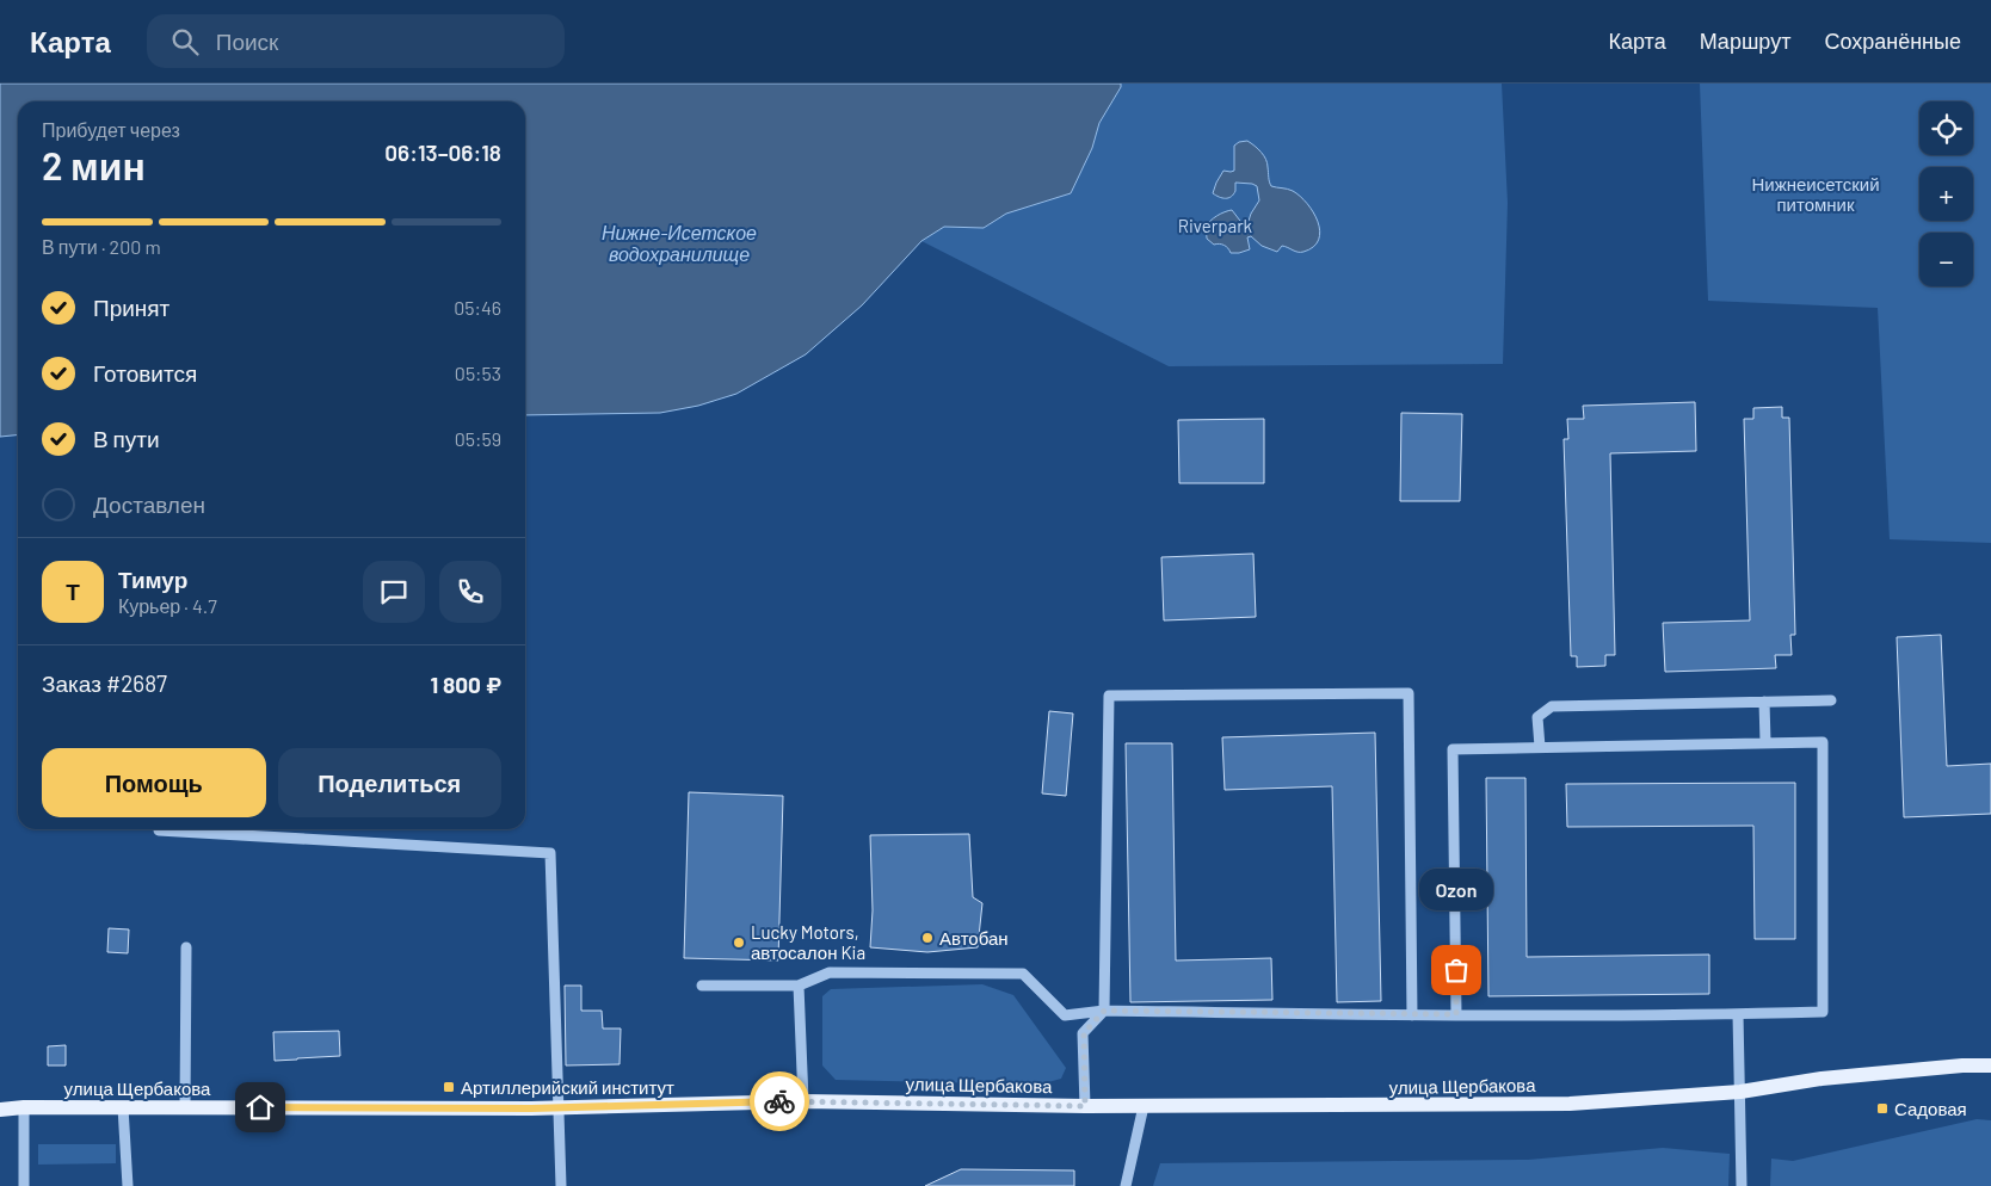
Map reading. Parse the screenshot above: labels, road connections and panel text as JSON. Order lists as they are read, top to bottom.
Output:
{
  "streets": {
    "main road": ["улица Щербакова"]
  },
  "water": ["Нижне-Исетское водохранилище"],
  "parks": ["Нижнеисетский питомник", "Riverpark"],
  "places": {
    "other": ["Автобан", "Lucky Motors, автосалон Kia", "Ozon"],
    "transit": ["Артиллерийский институт", "Садовая"]
  },
  "page": {
    "header": "Карта",
    "search": "Поиск",
    "nav": ["Карта", "Маршрут", "Сохранённые"],
    "map_buttons": ["+", "−"],
    "heading": ["2 мин", "Прибудет через", "06:13–06:18"],
    "panel": [
      "Тимур",
      "Курьер · 4.7",
      "Заказ #2687",
      "1 800 ₽"
    ],
    "bar": "В пути · 200 m",
    "list": [
      ["Принят", "05:46"],
      ["Готовится", "05:53"],
      ["В пути", "05:59"],
      "Доставлен"
    ],
    "round": "Т",
    "buttons": ["Помощь", "Поделиться"],
    "bubble": "Ozon"
  }
}
